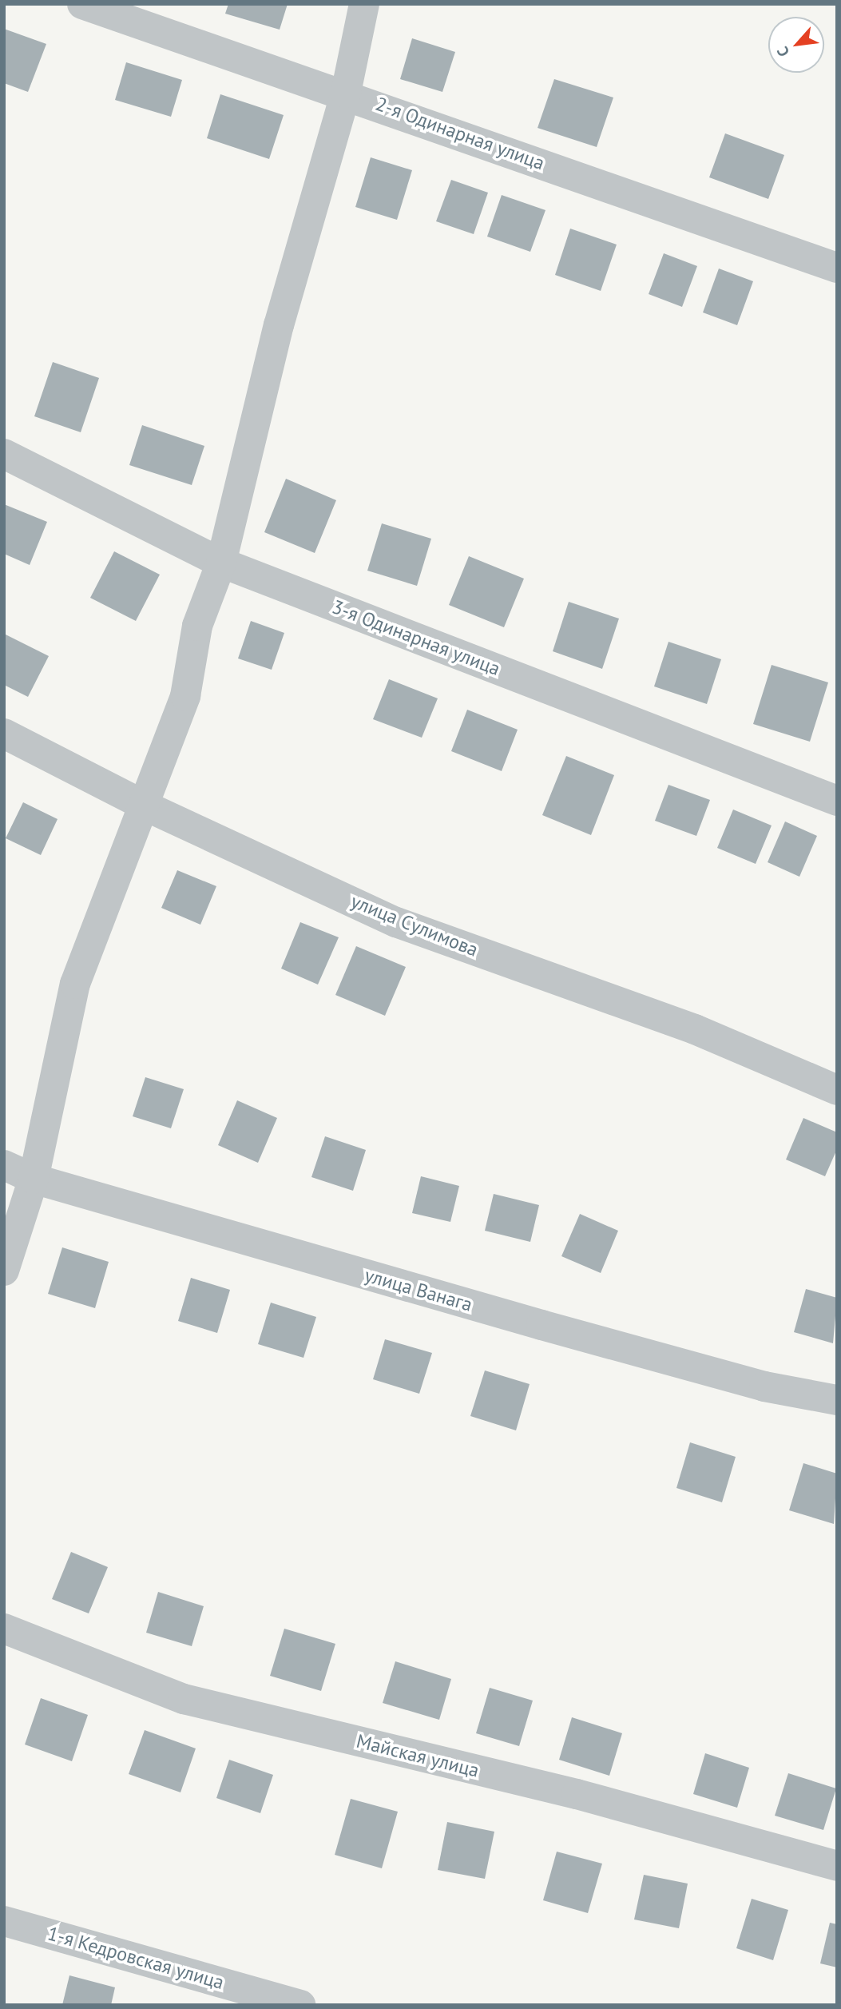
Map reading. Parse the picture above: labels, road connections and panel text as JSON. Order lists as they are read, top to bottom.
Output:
{
  "streets": {
    "street": [
      "2-я Одинарная улица",
      "3-я Одинарная улица",
      "улица Сулимова",
      "улица Ванага",
      "Майская улица",
      "1-я Кедровская улица"
    ]
  },
  "north": "bottom left"
}
